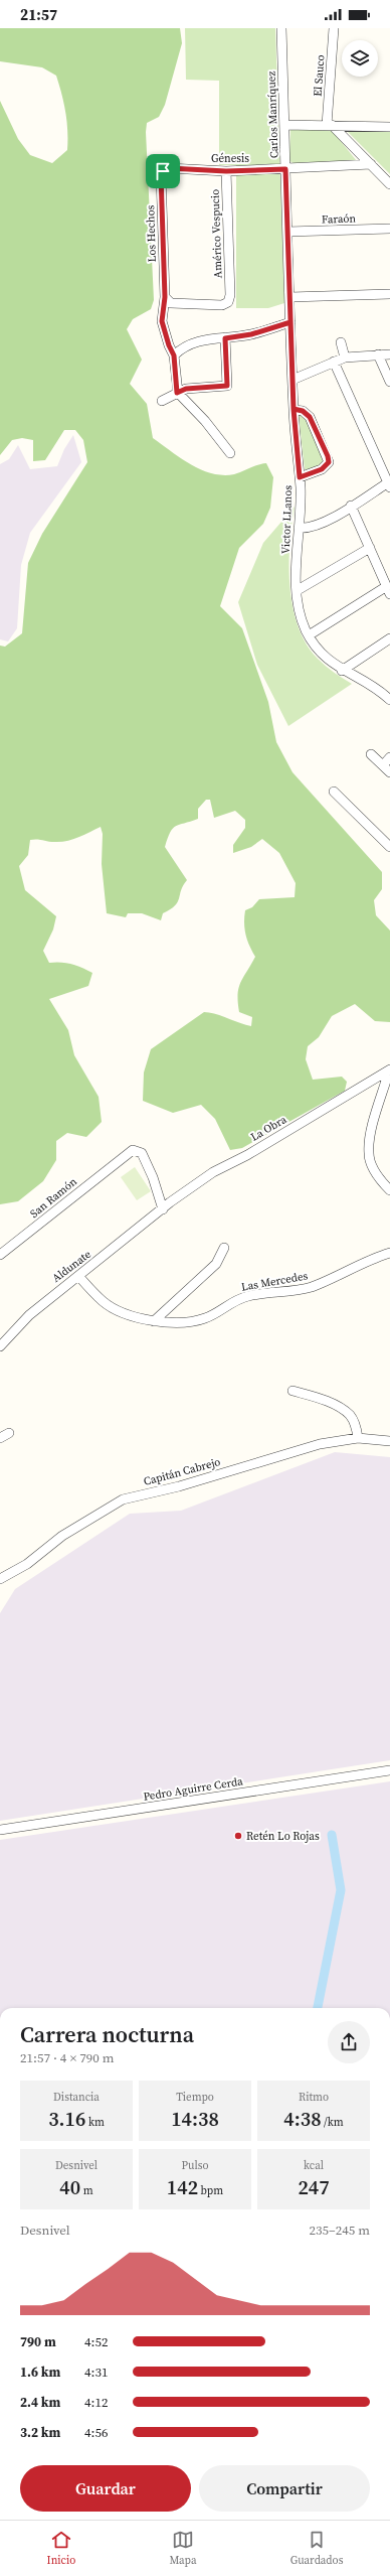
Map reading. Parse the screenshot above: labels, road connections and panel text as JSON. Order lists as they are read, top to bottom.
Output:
{
  "streets": {
    "street": [
      "El Sauco",
      "Carlos Manríquez",
      "Génesis",
      "Faraón",
      "Los Hechos",
      "Américo Vespucio",
      "Victor LLanos",
      "La Obra",
      "San Ramón",
      "Aldunate",
      "Las Mercedes",
      "Capitán Cabrejo",
      "Pedro Aguirre Cerda"
    ]
  },
  "crossings": [
    ["Carlos Manríquez", "Génesis"],
    ["Carlos Manríquez", "Faraón"],
    ["Carlos Manríquez", "Victor LLanos"],
    ["Génesis", "Los Hechos"],
    ["Génesis", "Américo Vespucio"],
    ["Los Hechos", "Américo Vespucio"],
    ["La Obra", "San Ramón"],
    ["La Obra", "Aldunate"],
    ["San Ramón", "Aldunate"],
    ["Aldunate", "Las Mercedes"]
  ],
  "places": ["Retén Lo Rojas"],
  "page": {
    "status": "21:57",
    "heading": ["Carrera nocturna", "21:57 · 4 × 790 m"],
    "stats": [
      ["Distancia", "3.16 km"],
      ["Tiempo", "14:38"],
      ["Ritmo", "4:38 /km"],
      ["Desnivel", "40 m"],
      ["Pulso", "142 bpm"],
      ["kcal", "247"]
    ],
    "chart": ["Desnivel", "235–245 m"],
    "list": [
      {
        "name": "790 m",
        "note": "4:52"
      },
      {
        "name": "1.6 km",
        "note": "4:31"
      },
      {
        "name": "2.4 km",
        "note": "4:12"
      },
      {
        "name": "3.2 km",
        "note": "4:56"
      }
    ],
    "buttons": ["Guardar", "Compartir"],
    "tabs": ["Inicio", "Mapa", "Guardados"]
  }
}
